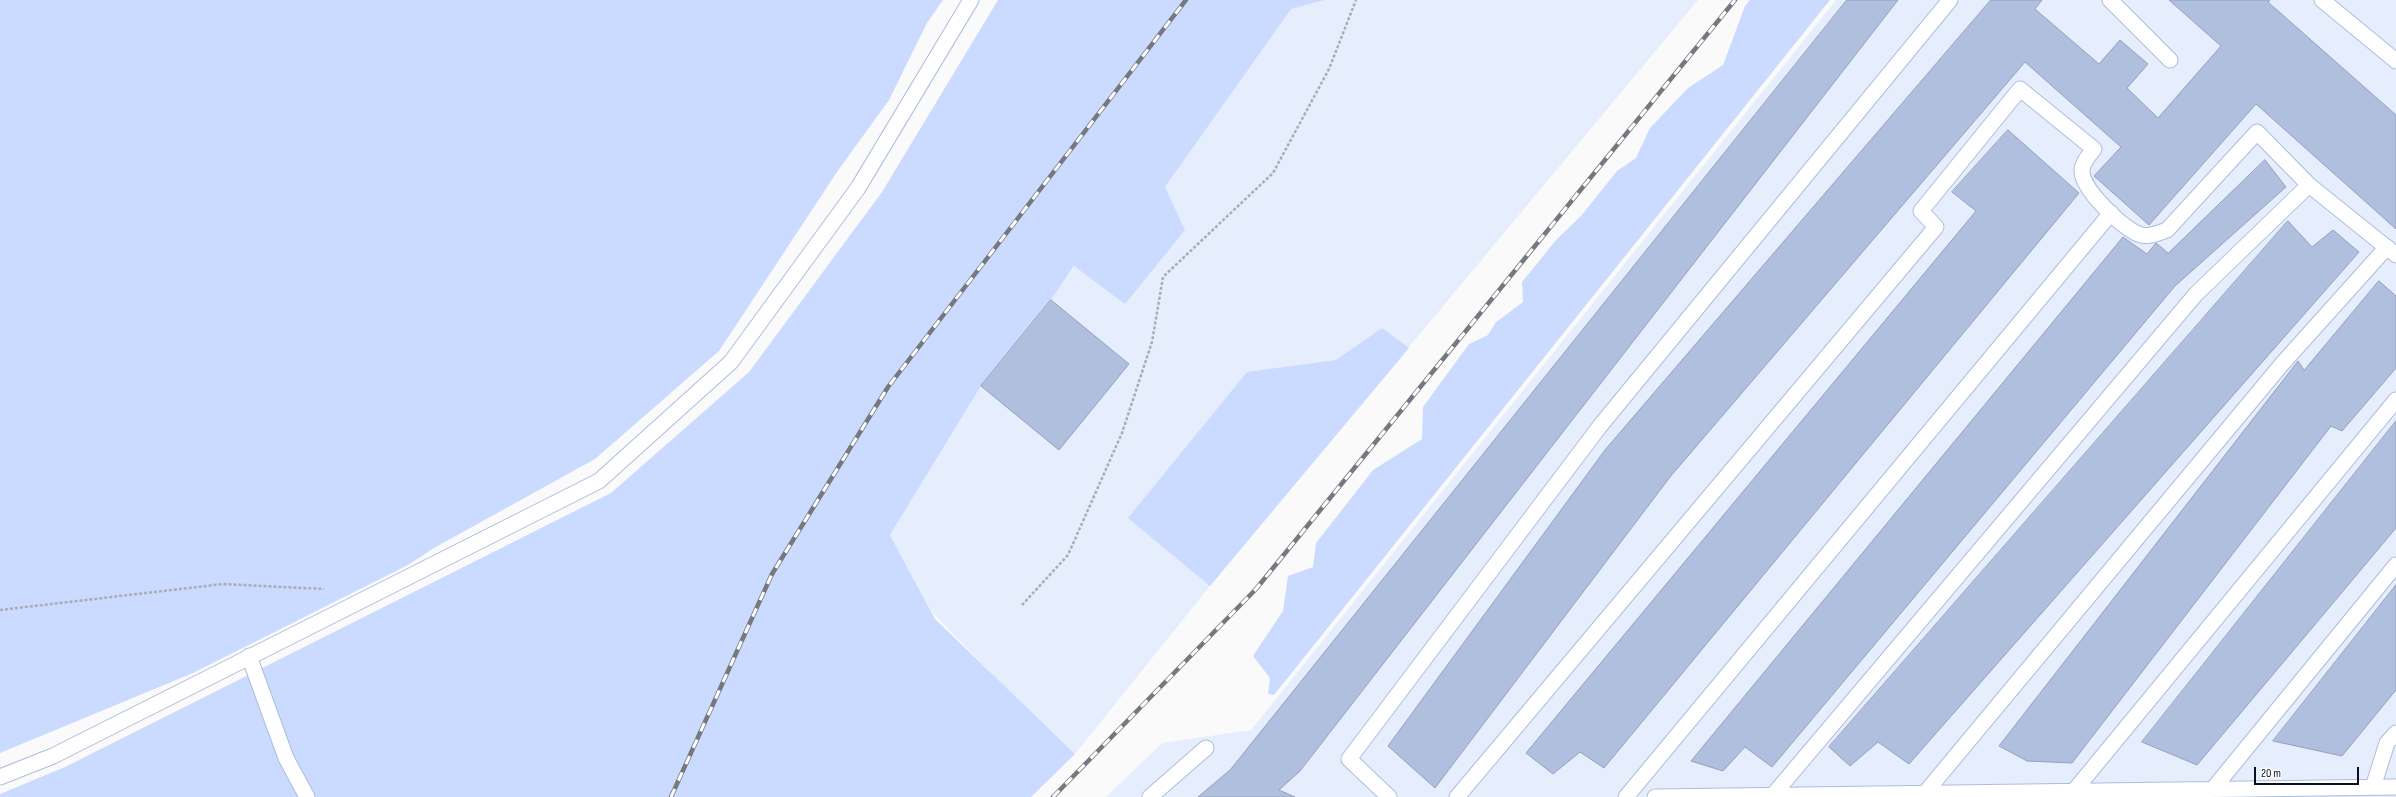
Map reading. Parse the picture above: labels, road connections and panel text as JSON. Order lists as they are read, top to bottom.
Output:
{
  "scale_bar": "20 m"
}
